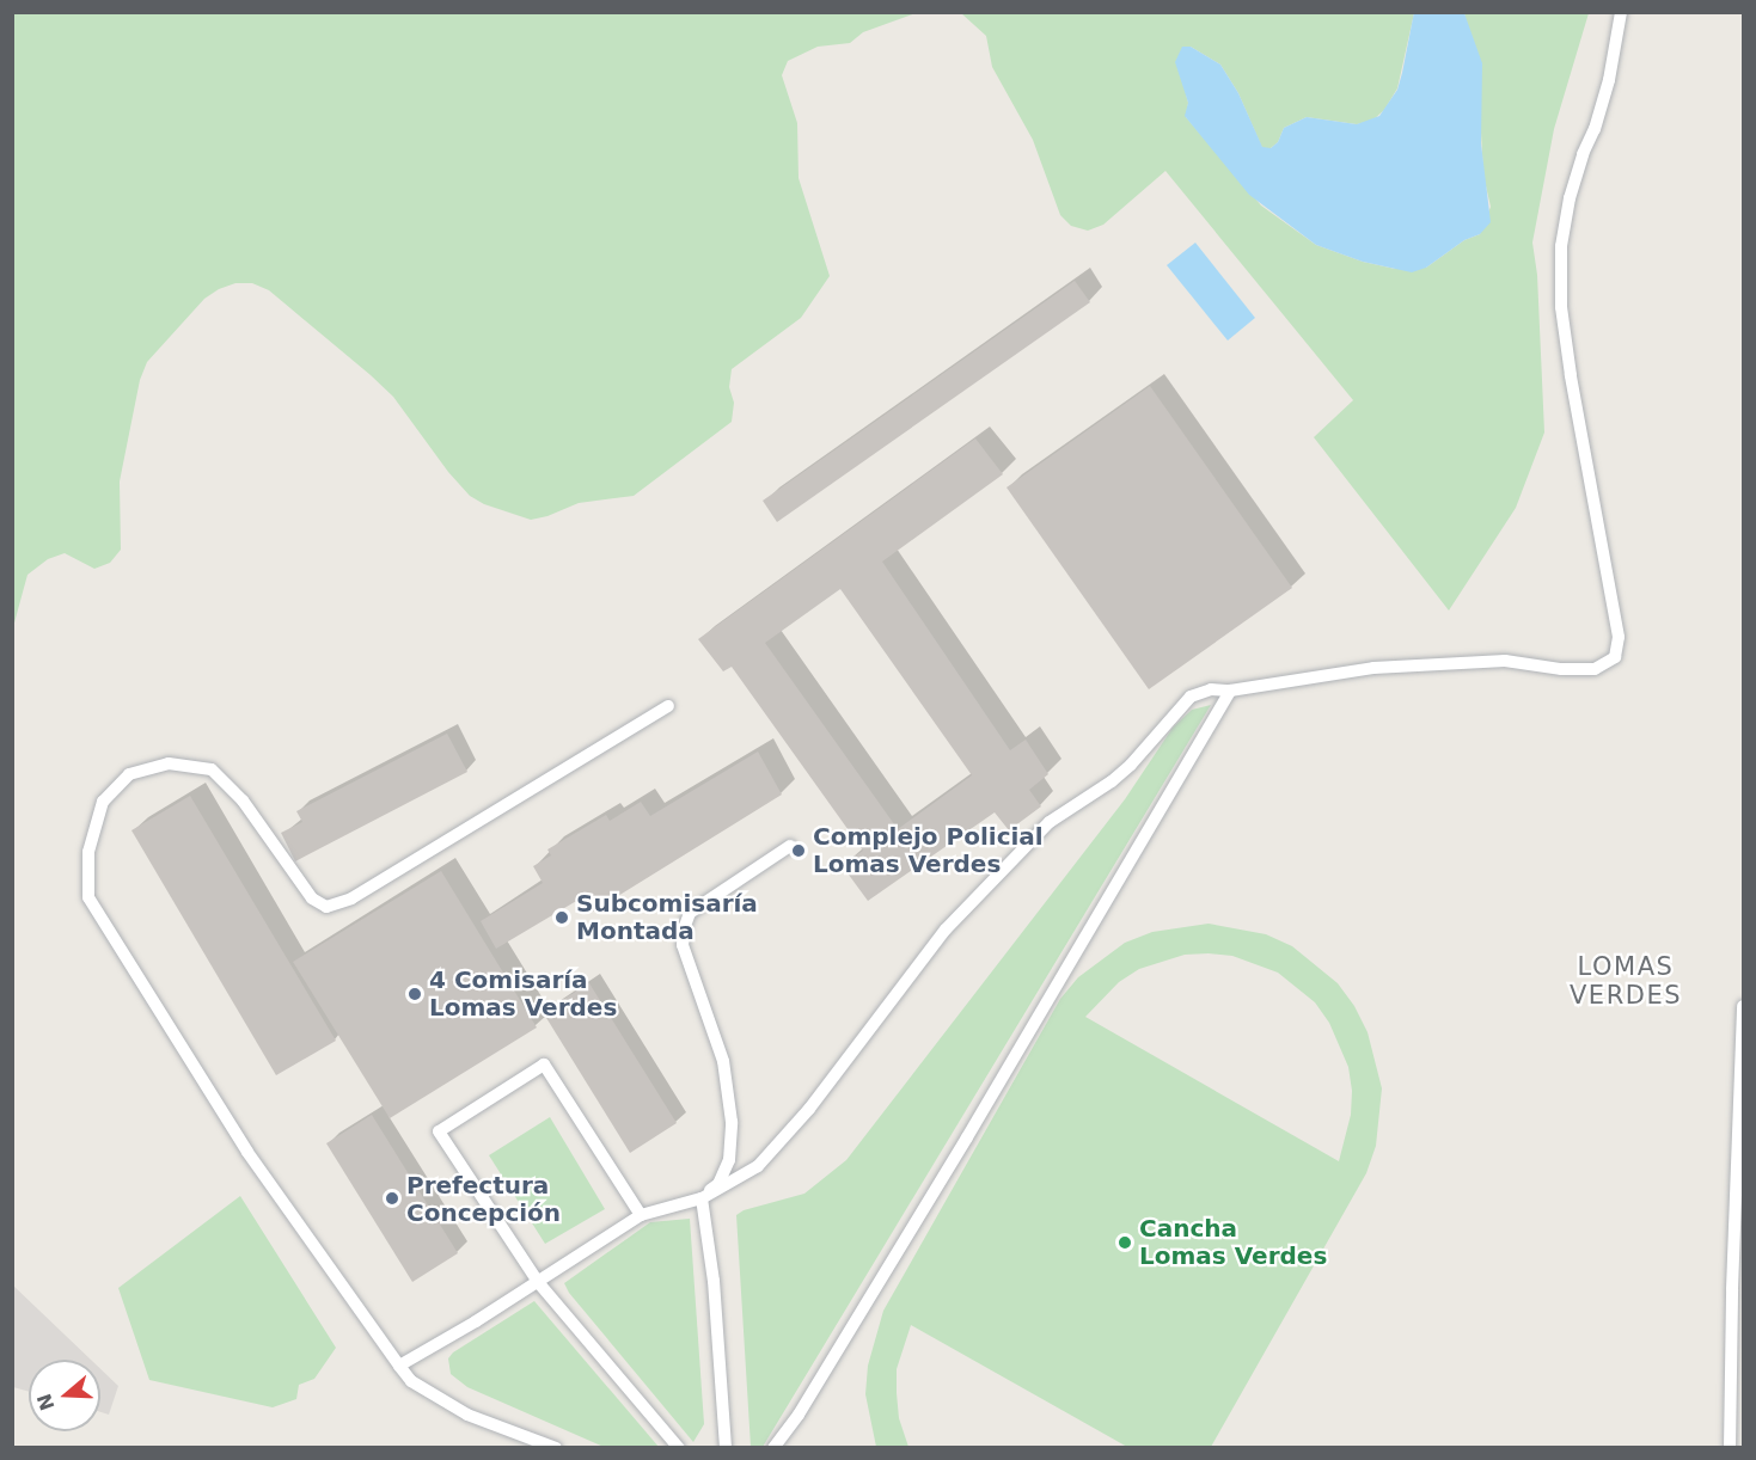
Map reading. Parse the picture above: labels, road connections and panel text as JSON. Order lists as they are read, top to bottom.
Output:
{
  "districts": ["LOMAS VERDES"],
  "places": [
    "Complejo Policial Lomas Verdes",
    "Subcomisaría Montada",
    "4 Comisaría Lomas Verdes",
    "Prefectura Concepción",
    "Cancha Lomas Verdes"
  ],
  "north": "left"
}
